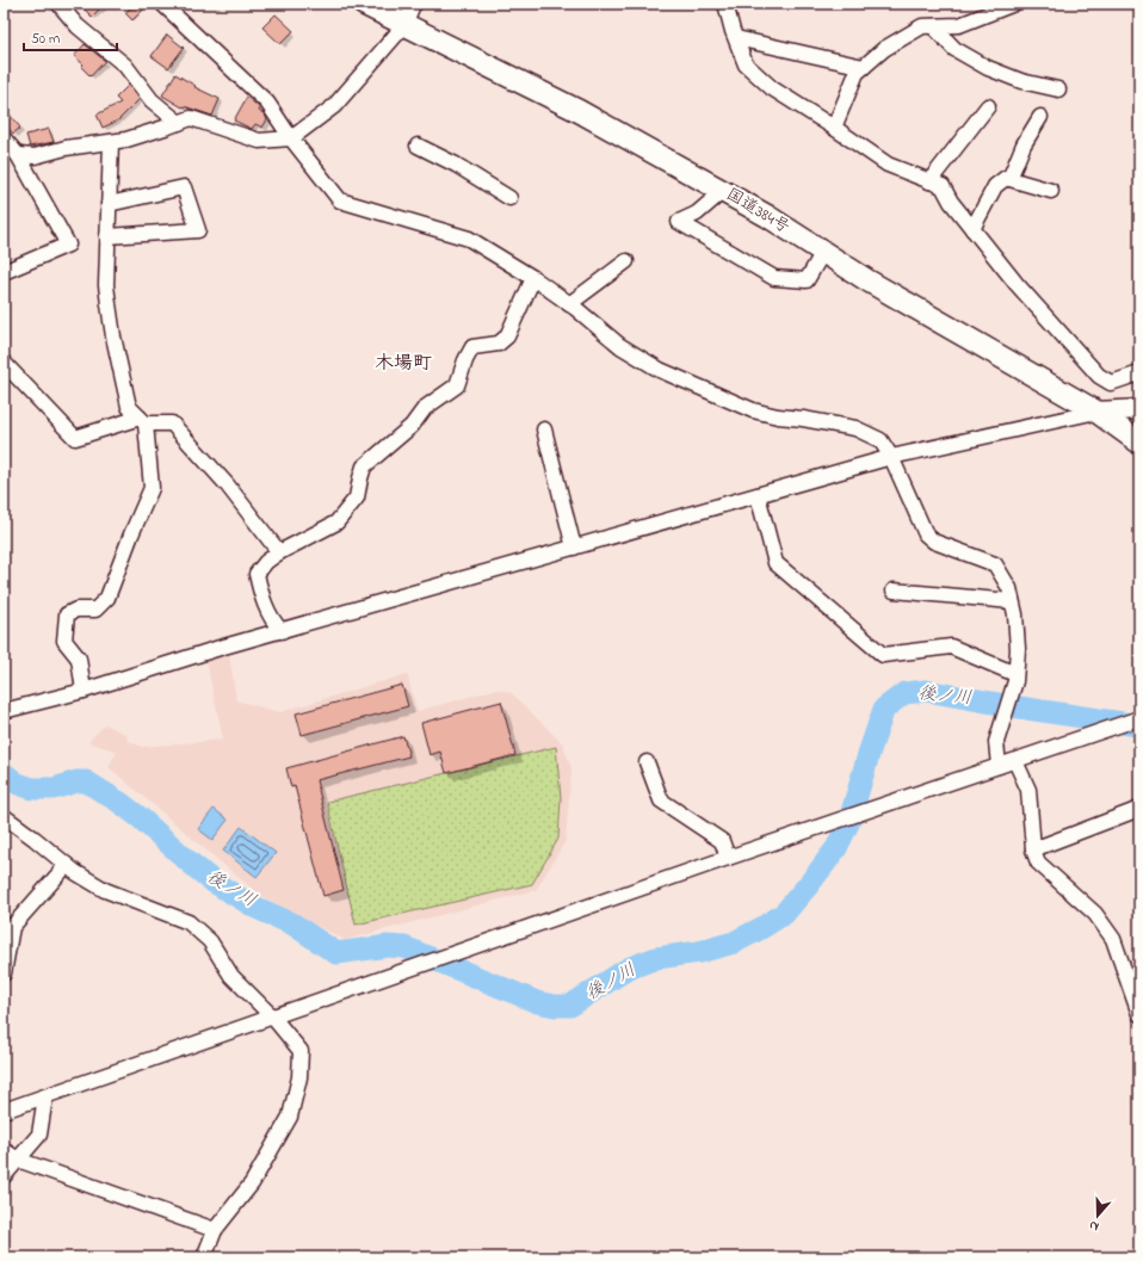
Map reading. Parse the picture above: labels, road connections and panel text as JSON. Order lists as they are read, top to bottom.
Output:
{
  "streets": {
    "highway": ["国道384号"]
  },
  "districts": ["木場町"],
  "water": ["後ノ川"],
  "scale_bar": "50 m",
  "north": "bottom"
}
